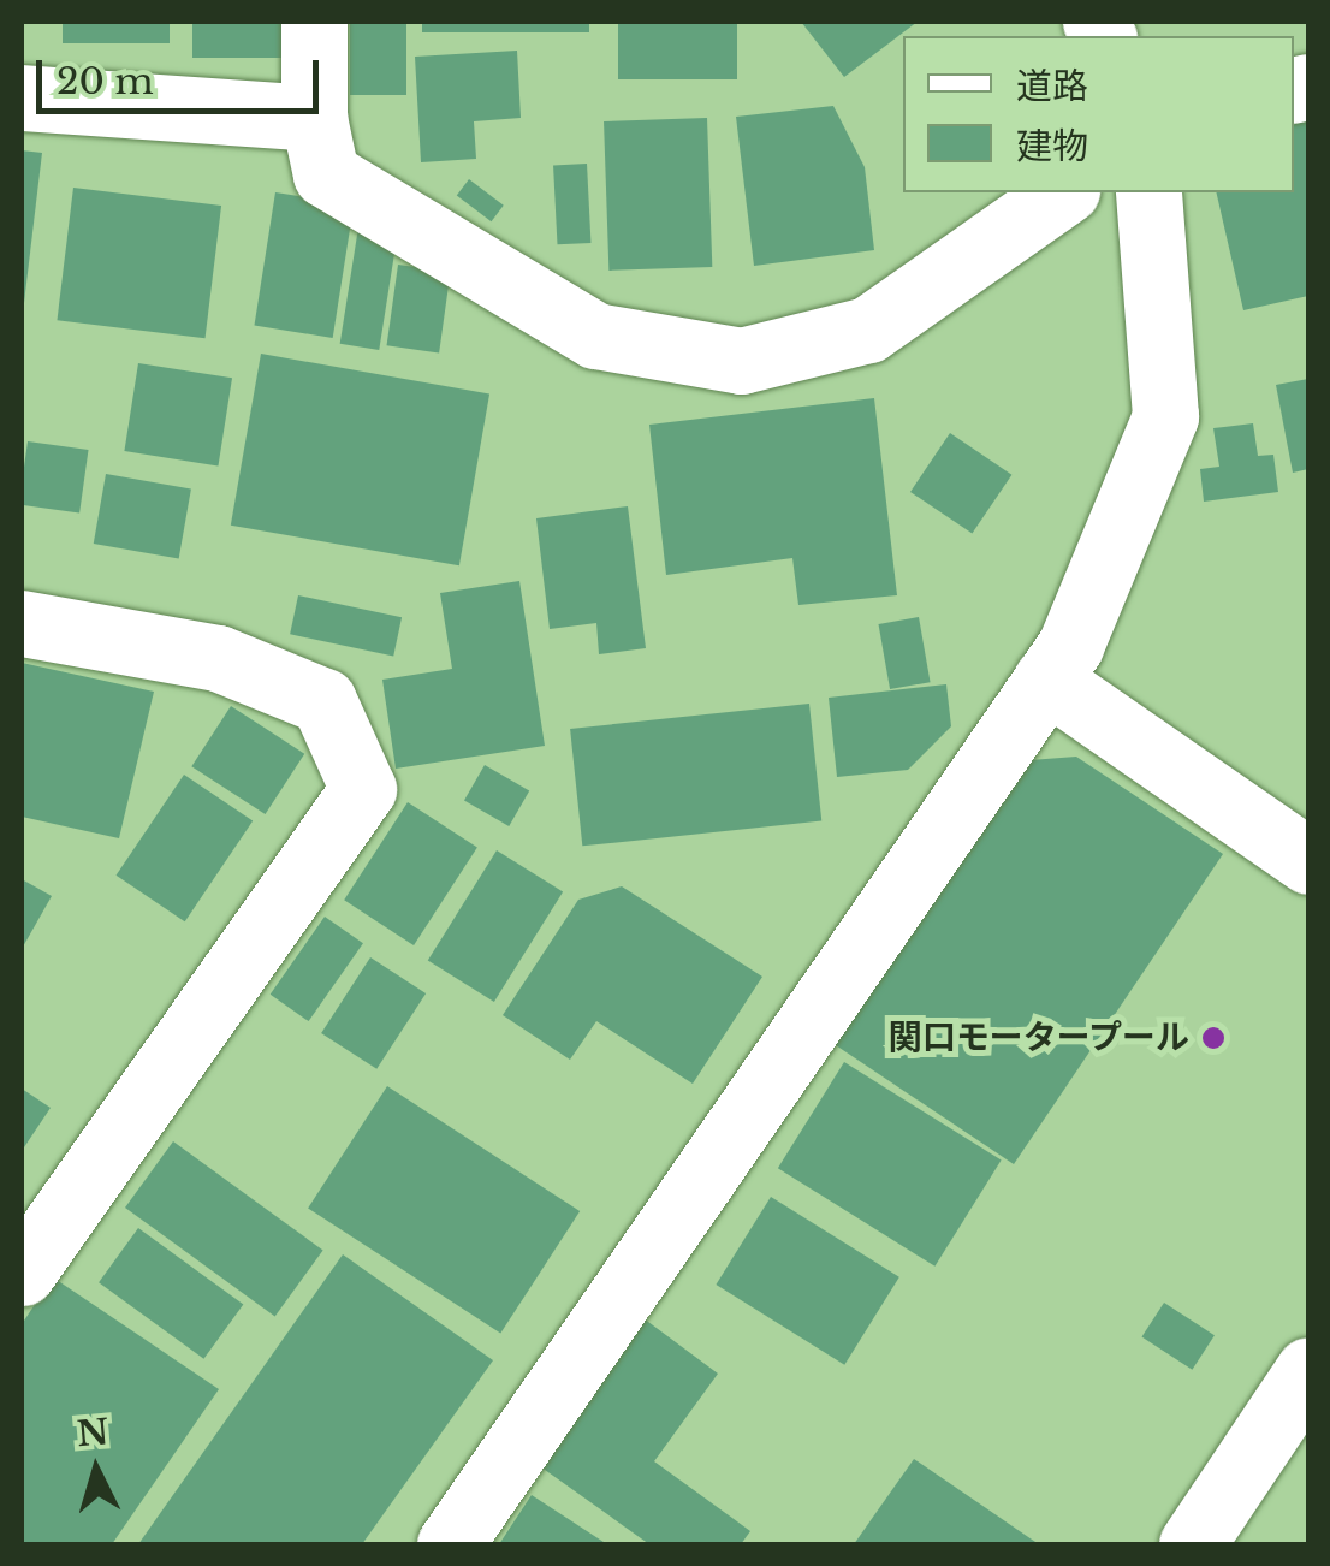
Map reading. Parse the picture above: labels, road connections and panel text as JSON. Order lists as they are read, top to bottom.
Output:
{
  "places": ["関口モータープール"],
  "legend": ["道路", "建物"],
  "scale_bar": "20 m",
  "north": "top"
}
